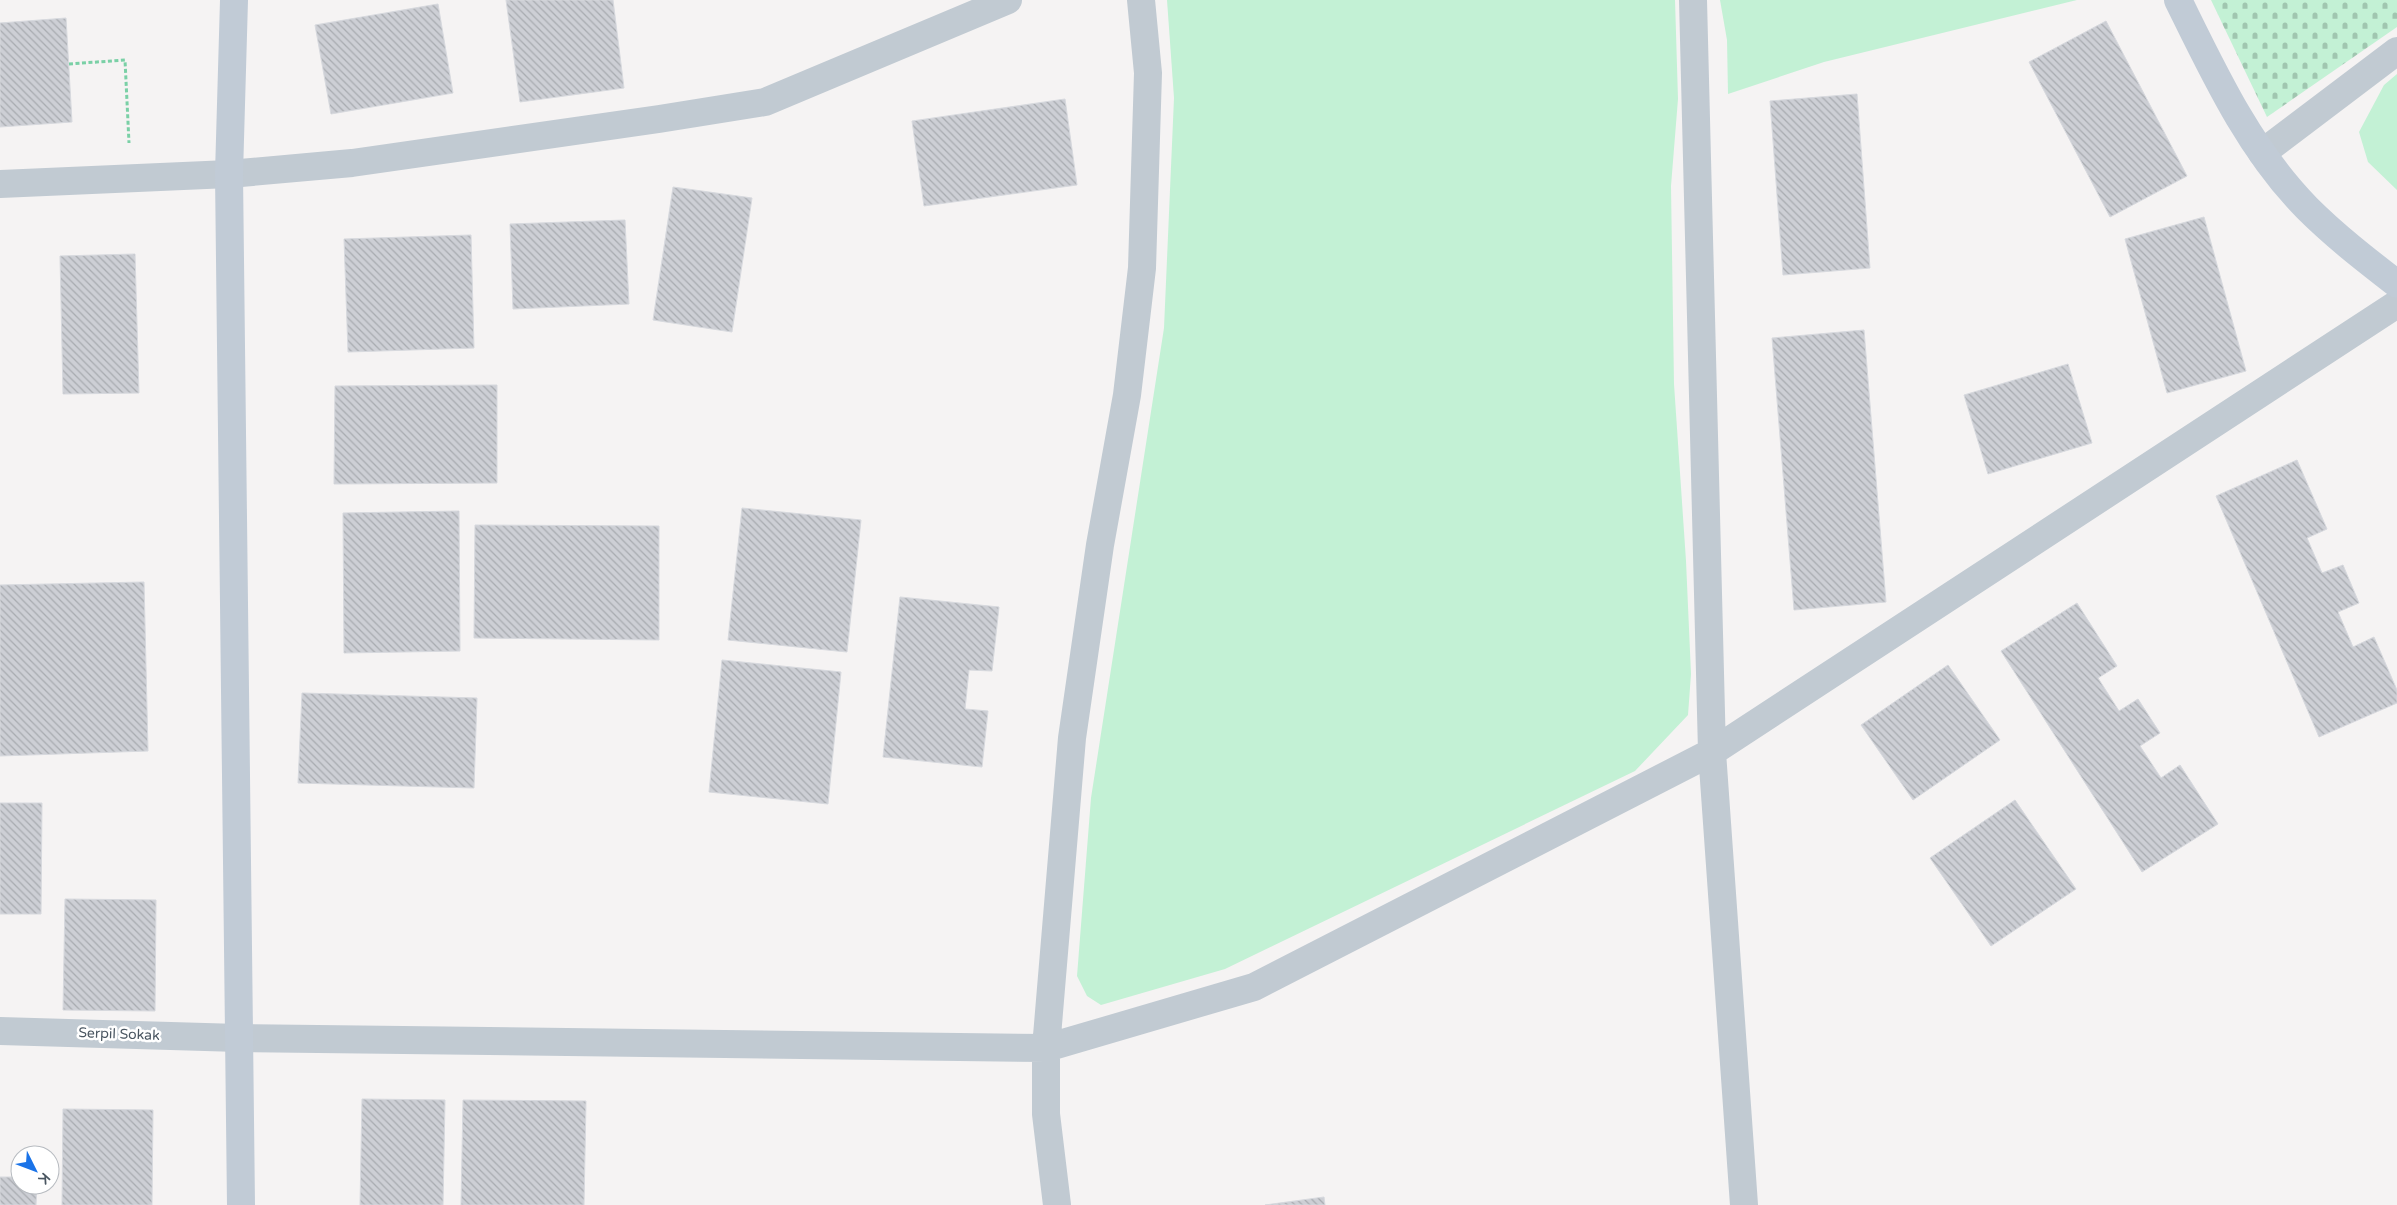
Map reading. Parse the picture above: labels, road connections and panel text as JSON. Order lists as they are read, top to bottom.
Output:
{
  "streets": {
    "street": ["Serpil Sokak"]
  },
  "north": "bottom right"
}
